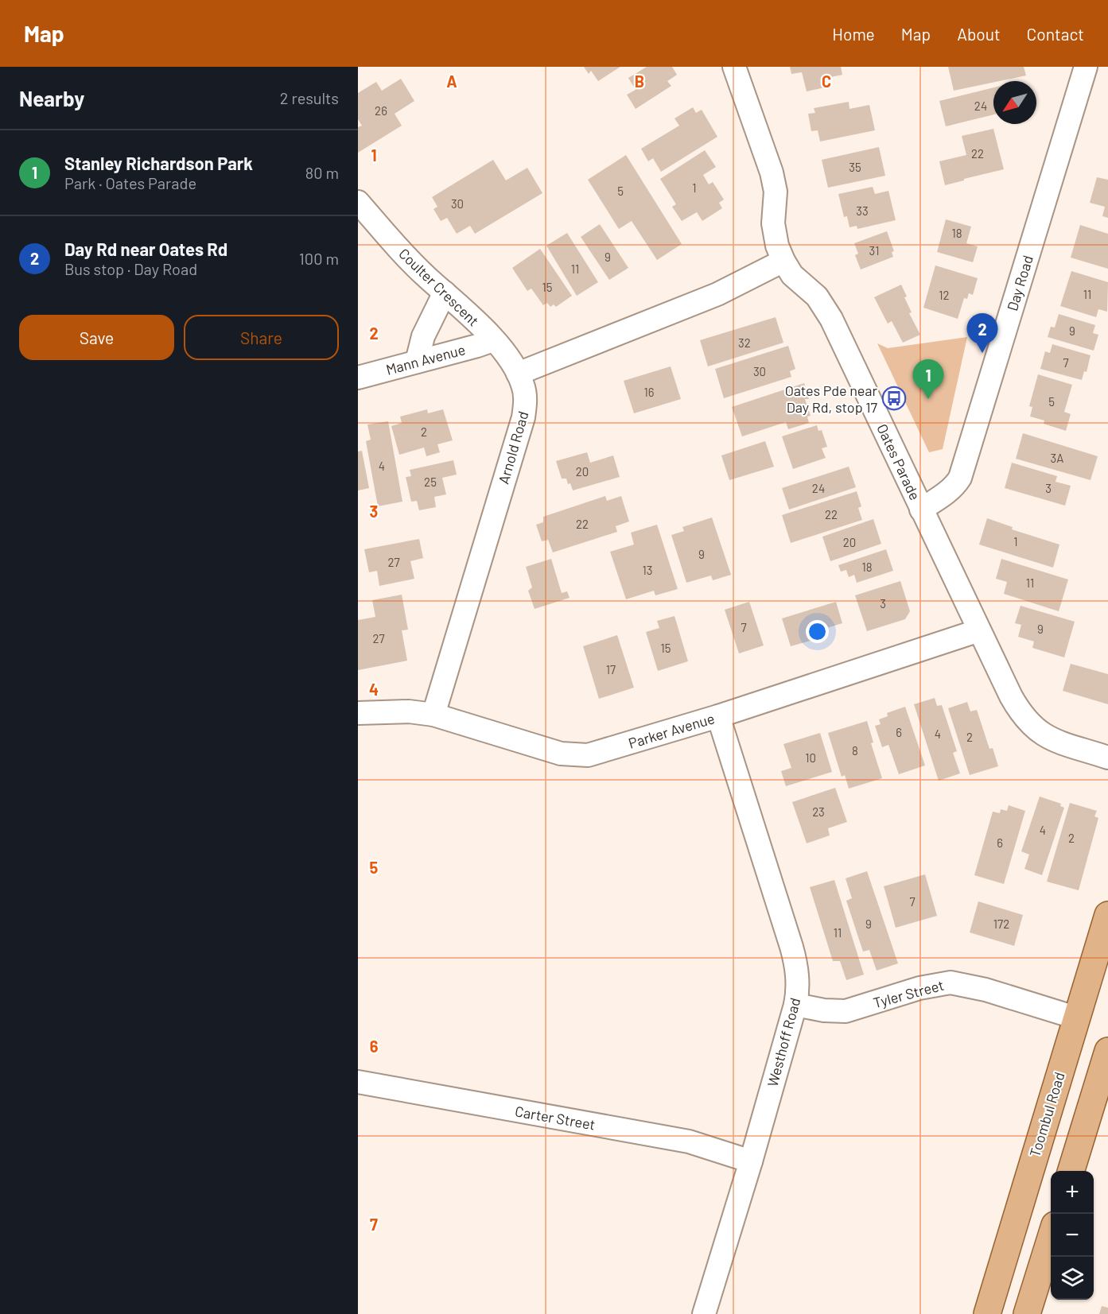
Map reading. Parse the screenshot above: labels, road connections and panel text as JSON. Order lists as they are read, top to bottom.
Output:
{
  "streets": {
    "main road": ["Toombul Road"],
    "street": [
      "Day Road",
      "Coulter Crescent",
      "Mann Avenue",
      "Arnold Road",
      "Oates Parade",
      "Parker Avenue",
      "Tyler Street",
      "Westhoff Road",
      "Carter Street"
    ]
  },
  "crossings": [
    ["Day Road", "Oates Parade"],
    ["Coulter Crescent", "Mann Avenue"],
    ["Coulter Crescent", "Arnold Road"],
    ["Arnold Road", "Parker Avenue"],
    ["Oates Parade", "Parker Avenue"],
    ["Parker Avenue", "Westhoff Road"],
    ["Tyler Street", "Westhoff Road"],
    ["Tyler Street", "Toombul Road"],
    ["Westhoff Road", "Carter Street"]
  ],
  "places": {
    "bus stop": ["Oates Pde near Day Rd, stop 17"]
  },
  "house_numbers": [
    "24",
    "26",
    "22",
    "35",
    "1",
    "5",
    "30",
    "33",
    "18",
    "31",
    "9",
    "11",
    "15",
    "11",
    "12",
    "9",
    "32",
    "7",
    "30",
    "16",
    "5",
    "2",
    "3A",
    "4",
    "20",
    "25",
    "24",
    "3",
    "22",
    "22",
    "1",
    "20",
    "9",
    "27",
    "18",
    "13",
    "11",
    "3",
    "7",
    "9",
    "27",
    "15",
    "17",
    "6",
    "4",
    "2",
    "8",
    "10",
    "23",
    "4",
    "2",
    "6",
    "7",
    "9",
    "172",
    "11"
  ],
  "north": "bottom left",
  "page": {
    "header": "Map",
    "nav": [
      "Home",
      "Map",
      "About",
      "Contact"
    ],
    "heading": ["Nearby", "2 results"],
    "list": [
      {
        "mark": "1",
        "name": "Stanley Richardson Park",
        "note": "Park · Oates Parade",
        "value": "80 m"
      },
      {
        "mark": "2",
        "name": "Day Rd near Oates Rd",
        "note": "Bus stop · Day Road",
        "value": "100 m"
      }
    ],
    "buttons": ["Save", "Share"],
    "pins": ["2", "1"],
    "map_buttons": ["+", "−"]
  },
  "grid": {
    "columns": ["A", "B", "C"],
    "rows": [
      "1",
      "2",
      "3",
      "4",
      "5",
      "6",
      "7"
    ]
  }
}
